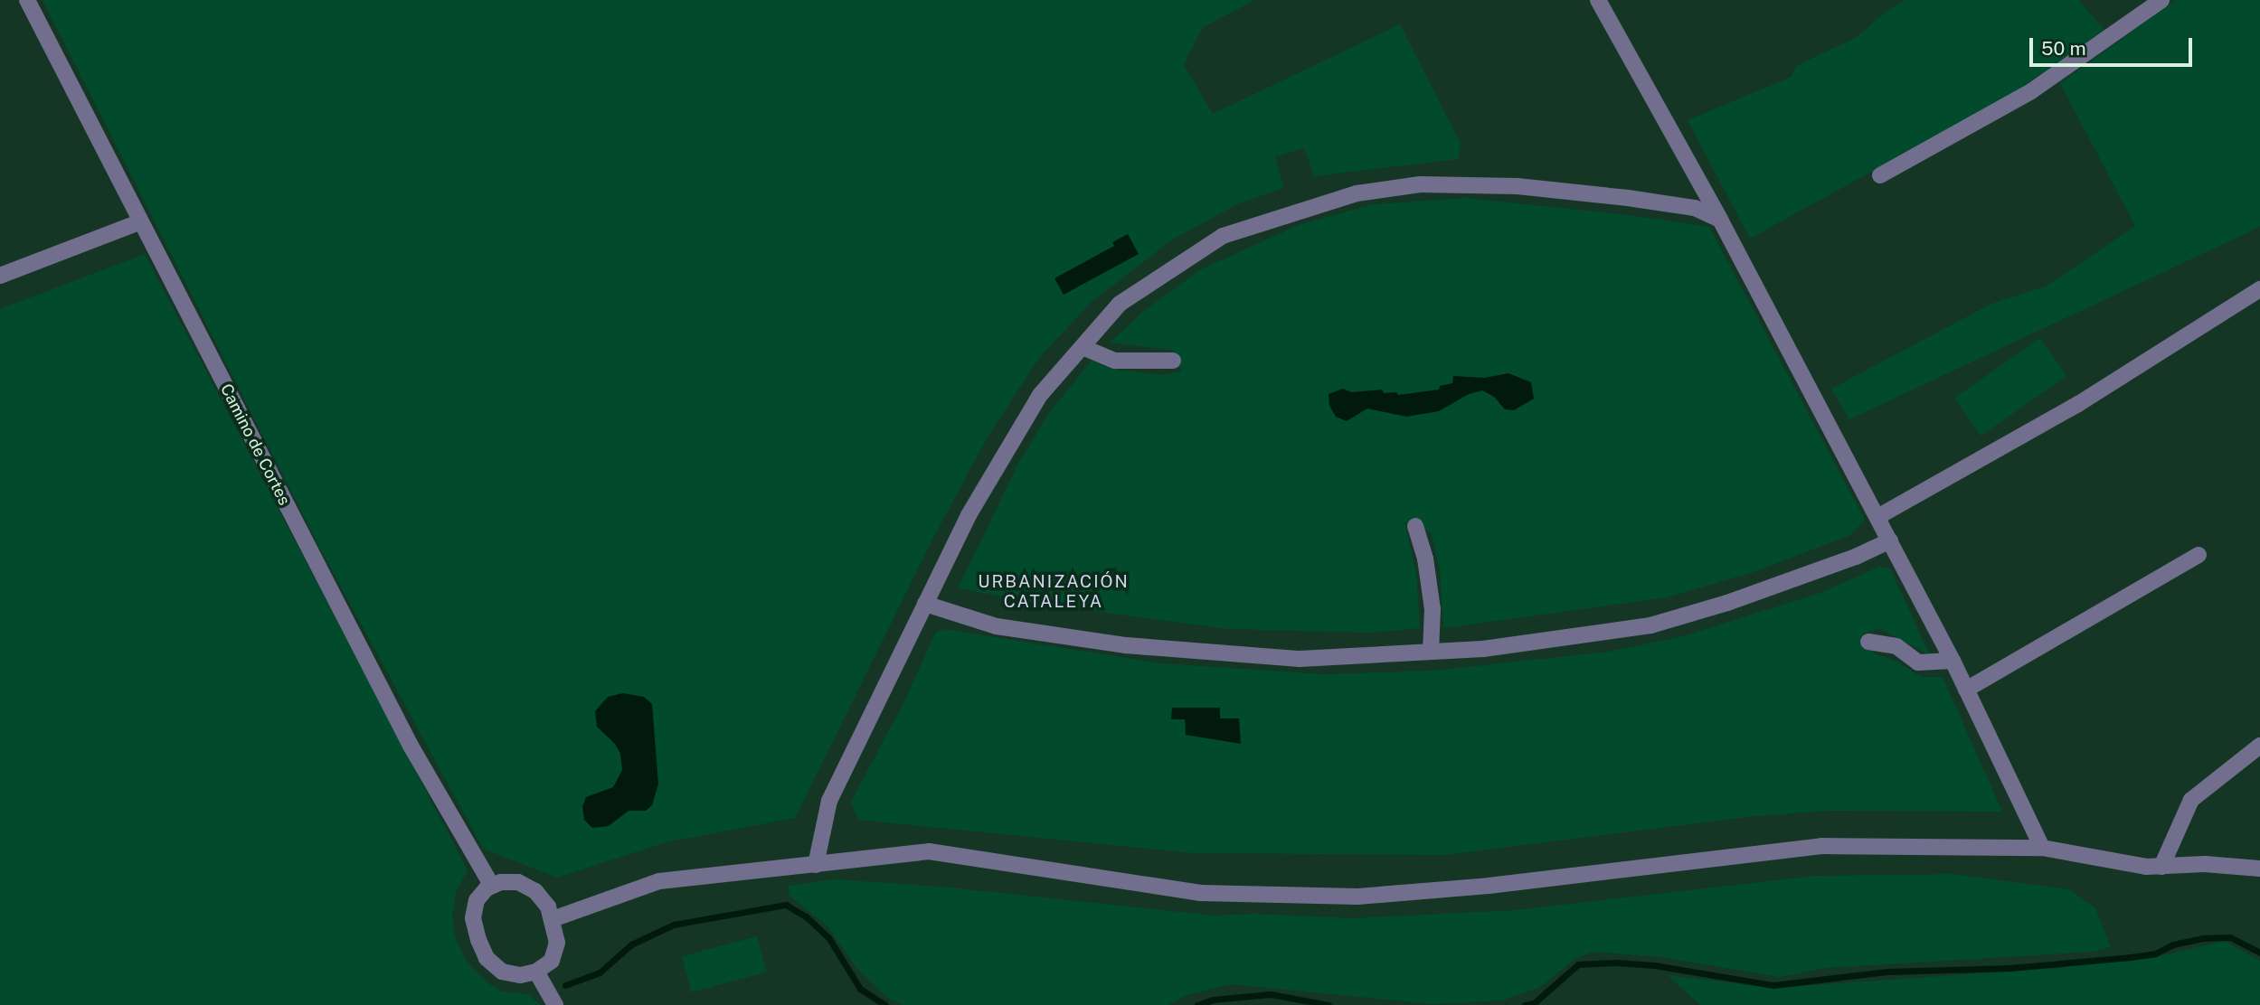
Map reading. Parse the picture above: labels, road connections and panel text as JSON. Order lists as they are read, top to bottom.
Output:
{
  "streets": {
    "street": ["Camino de Cortes"]
  },
  "districts": ["URBANIZACIÓN CATALEYA"],
  "scale_bar": "50 m"
}
